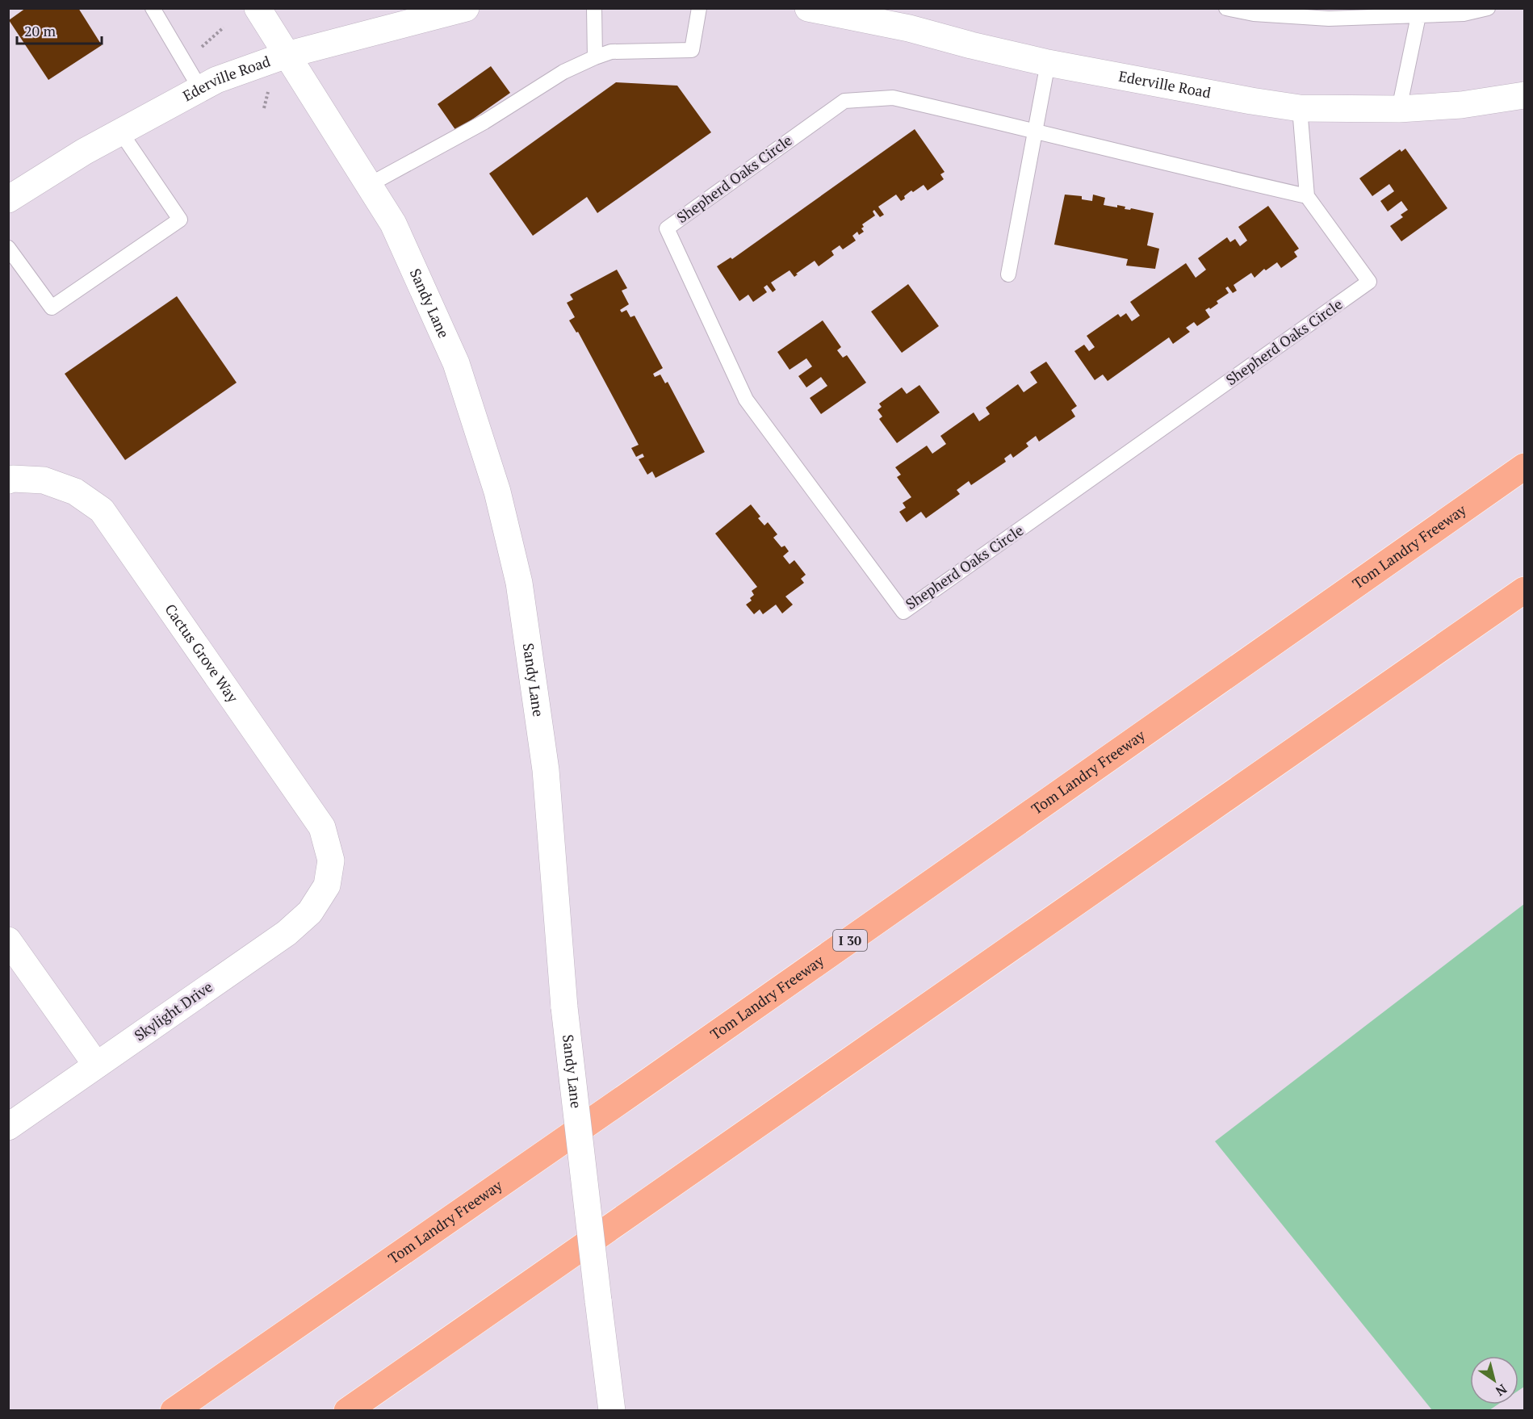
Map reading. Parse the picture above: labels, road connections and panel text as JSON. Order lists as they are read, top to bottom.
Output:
{
  "streets": {
    "highway": ["Tom Landry Freeway", "I 30"],
    "street": [
      "Ederville Road",
      "Sandy Lane",
      "Cactus Grove Way",
      "Skylight Drive"
    ],
    "lane": ["Shepherd Oaks Circle"]
  },
  "crossings": [
    ["Ederville Road", "Sandy Lane"],
    ["Cactus Grove Way", "Skylight Drive"]
  ],
  "scale_bar": "20 m",
  "north": "bottom right"
}
